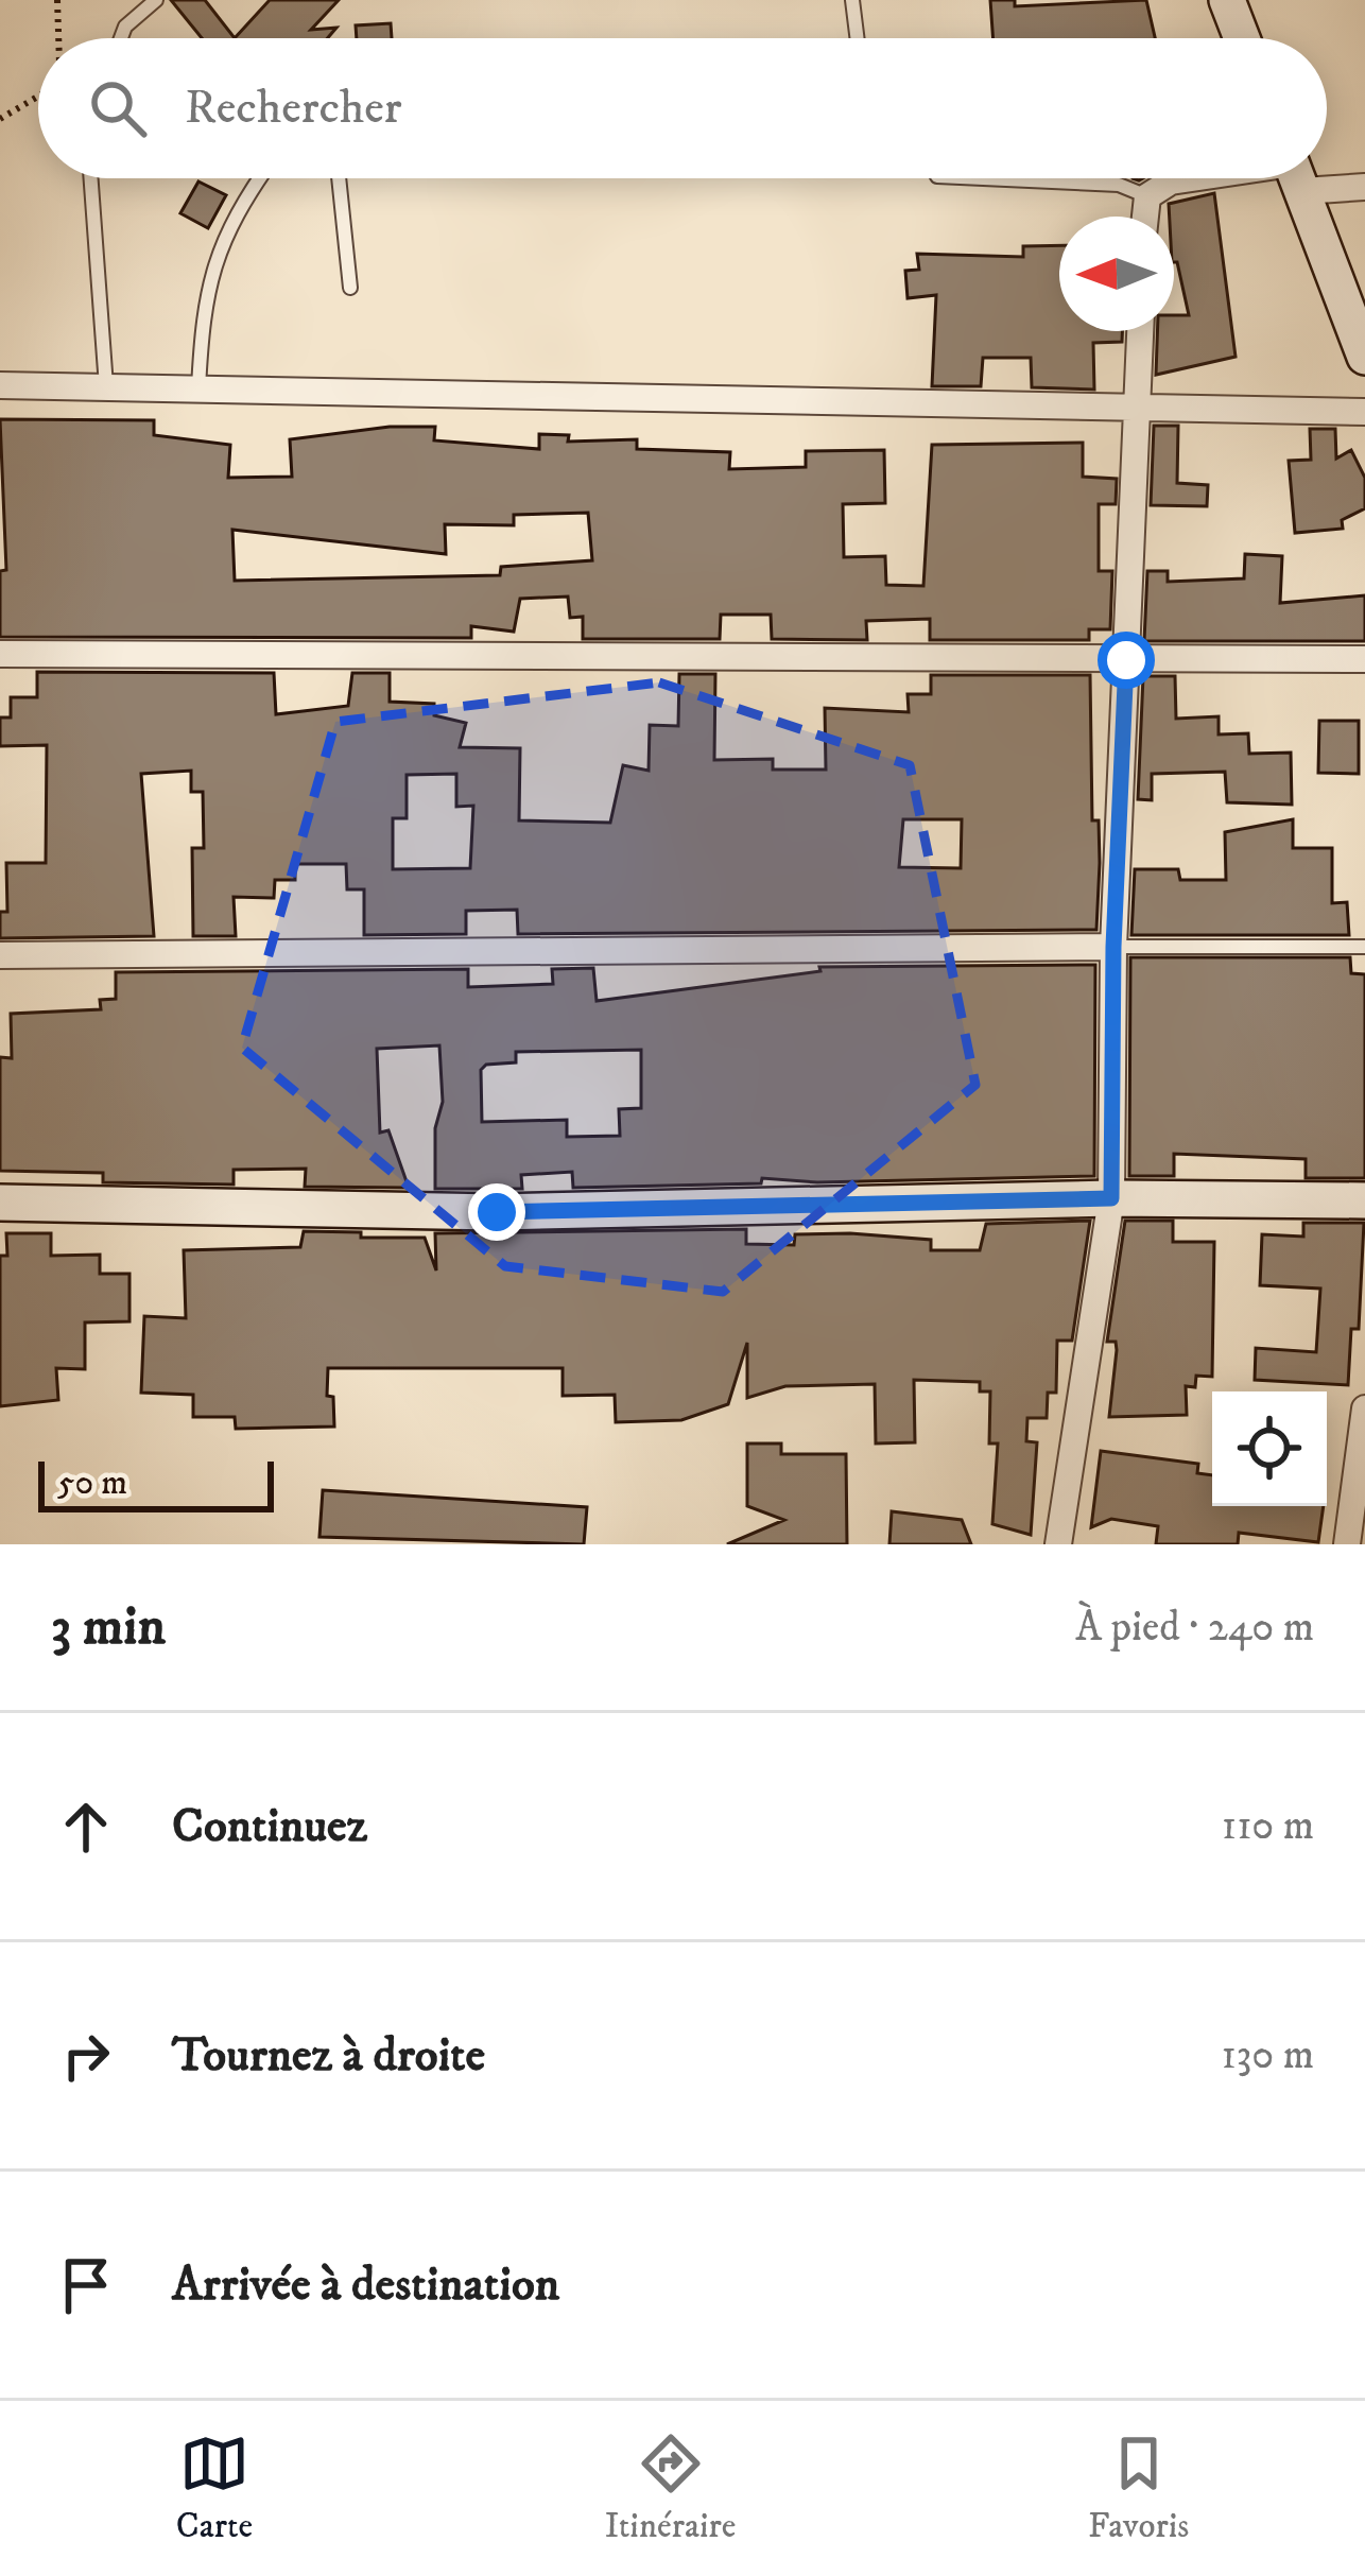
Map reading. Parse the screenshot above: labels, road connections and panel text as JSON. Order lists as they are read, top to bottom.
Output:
{
  "scale_bar": "50 m",
  "north": "left",
  "page": {
    "search": "Rechercher",
    "scale": "50 m",
    "heading": ["3 min", "À pied · 240 m"],
    "list": [
      ["Continuez", "110 m"],
      ["Tournez à droite", "130 m"],
      "Arrivée à destination"
    ],
    "nav": ["Carte", "Itinéraire", "Favoris"]
  }
}
